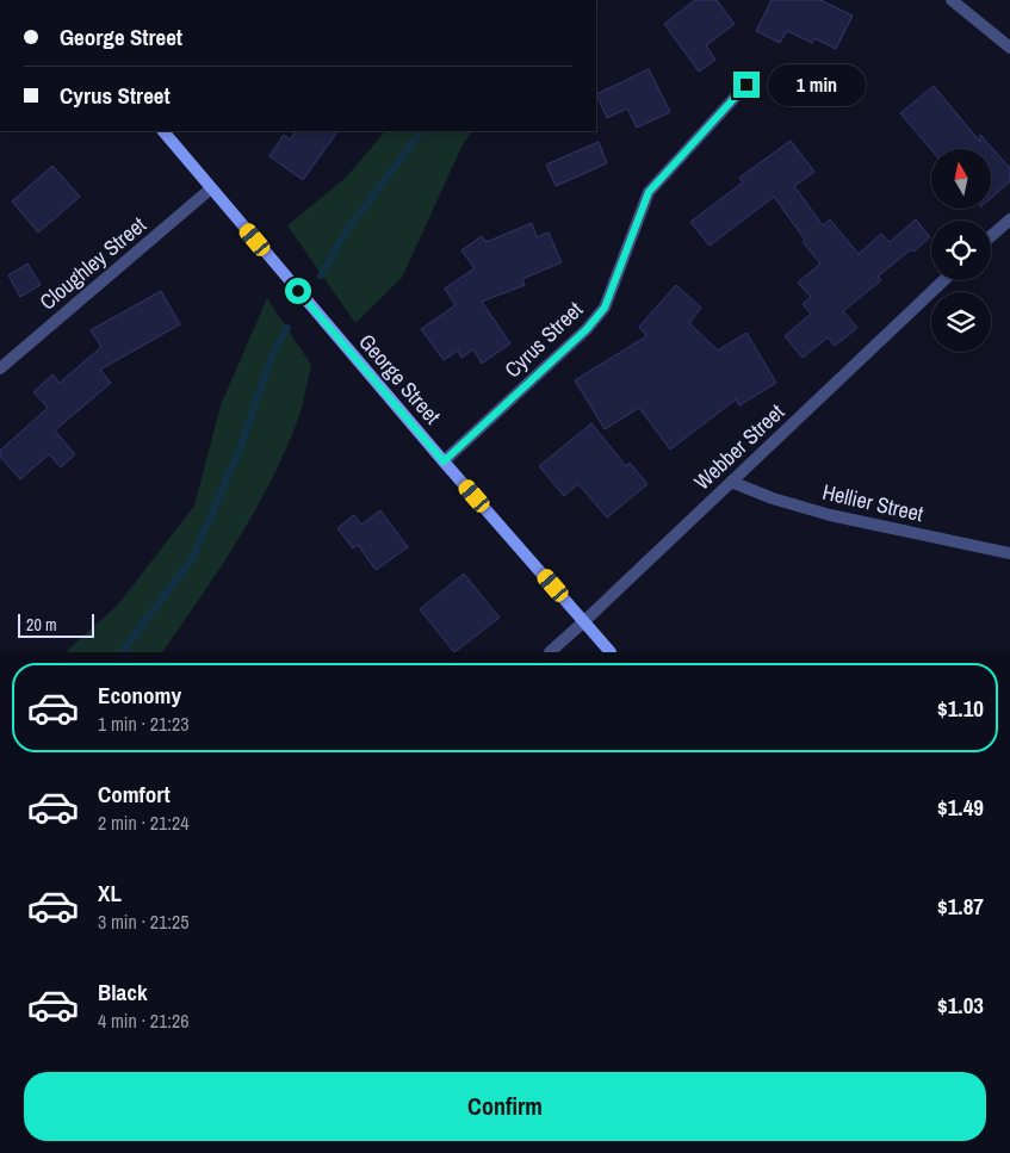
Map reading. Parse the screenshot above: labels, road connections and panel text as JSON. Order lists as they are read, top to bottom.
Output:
{
  "streets": {
    "main road": ["George Street"],
    "street": [
      "Cloughley Street",
      "Cyrus Street",
      "Webber Street",
      "Hellier Street"
    ]
  },
  "crossings": [
    ["Cloughley Street", "George Street"],
    ["Cyrus Street", "George Street"],
    ["George Street", "Webber Street"],
    ["Webber Street", "Hellier Street"]
  ],
  "scale_bar": "20 m",
  "north": "top",
  "page": {
    "banner": ["George Street", "Cyrus Street"],
    "bubble": "1 min",
    "scale": "20 m",
    "list": [
      {
        "name": "Economy",
        "note": "1 min · 21:23",
        "value": "$1.10"
      },
      {
        "name": "Comfort",
        "note": "2 min · 21:24",
        "value": "$1.49"
      },
      {
        "name": "XL",
        "note": "3 min · 21:25",
        "value": "$1.87"
      },
      {
        "name": "Black",
        "note": "4 min · 21:26",
        "value": "$1.03"
      }
    ],
    "buttons": "Confirm"
  }
}
